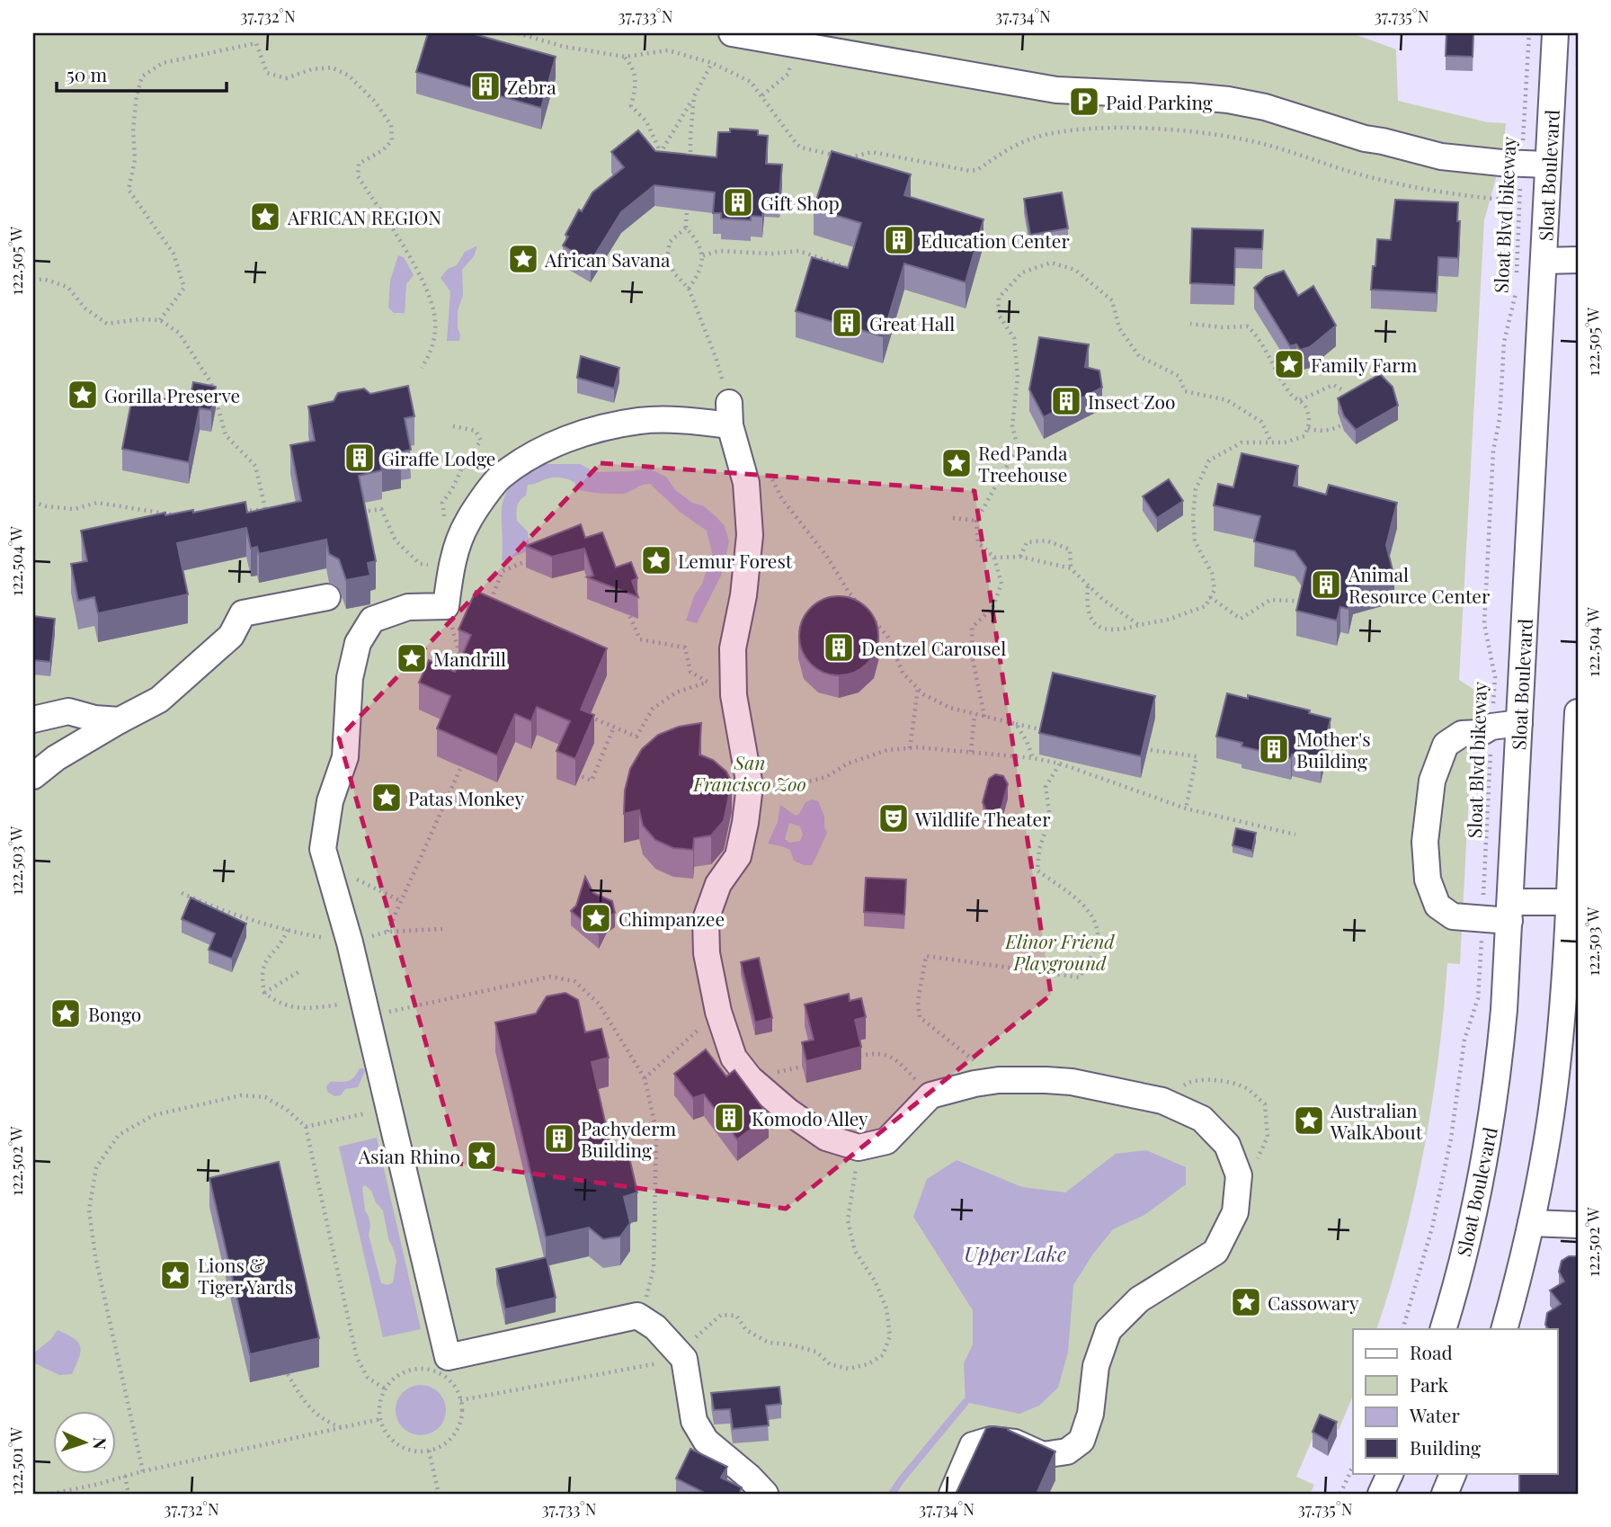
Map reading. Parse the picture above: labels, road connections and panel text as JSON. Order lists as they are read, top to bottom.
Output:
{
  "streets": {
    "street": ["Sloat Boulevard"],
    "path": ["Sloat Blvd bikeway"]
  },
  "water": ["Upper Lake"],
  "parks": ["San Francisco Zoo", "Elinor Friend Playground"],
  "places": {
    "building": [
      "Zebra",
      "Gift Shop",
      "Education Center",
      "Great Hall",
      "Insect Zoo",
      "Giraffe Lodge",
      "Animal Resource Center",
      "Dentzel Carousel",
      "Mother's Building",
      "Komodo Alley",
      "Pachyderm Building"
    ],
    "parking": ["Paid Parking"],
    "place": [
      "AFRICAN REGION",
      "African Savana",
      "Family Farm",
      "Gorilla Preserve",
      "Red Panda Treehouse",
      "Lemur Forest",
      "Mandrill",
      "Patas Monkey",
      "Chimpanzee",
      "Bongo",
      "Australian WalkAbout",
      "Asian Rhino",
      "Lions & Tiger Yards",
      "Cassowary"
    ],
    "theatre": ["Wildlife Theater"]
  },
  "legend": [
    "Road",
    "Park",
    "Water",
    "Building"
  ],
  "scale_bar": "50 m",
  "north": "right",
  "coordinates": [
    "37.732°N",
    "37.733°N",
    "37.734°N",
    "37.735°N",
    "122.505°W",
    "122.504°W",
    "122.503°W",
    "122.502°W",
    "122.501°W"
  ]
}
